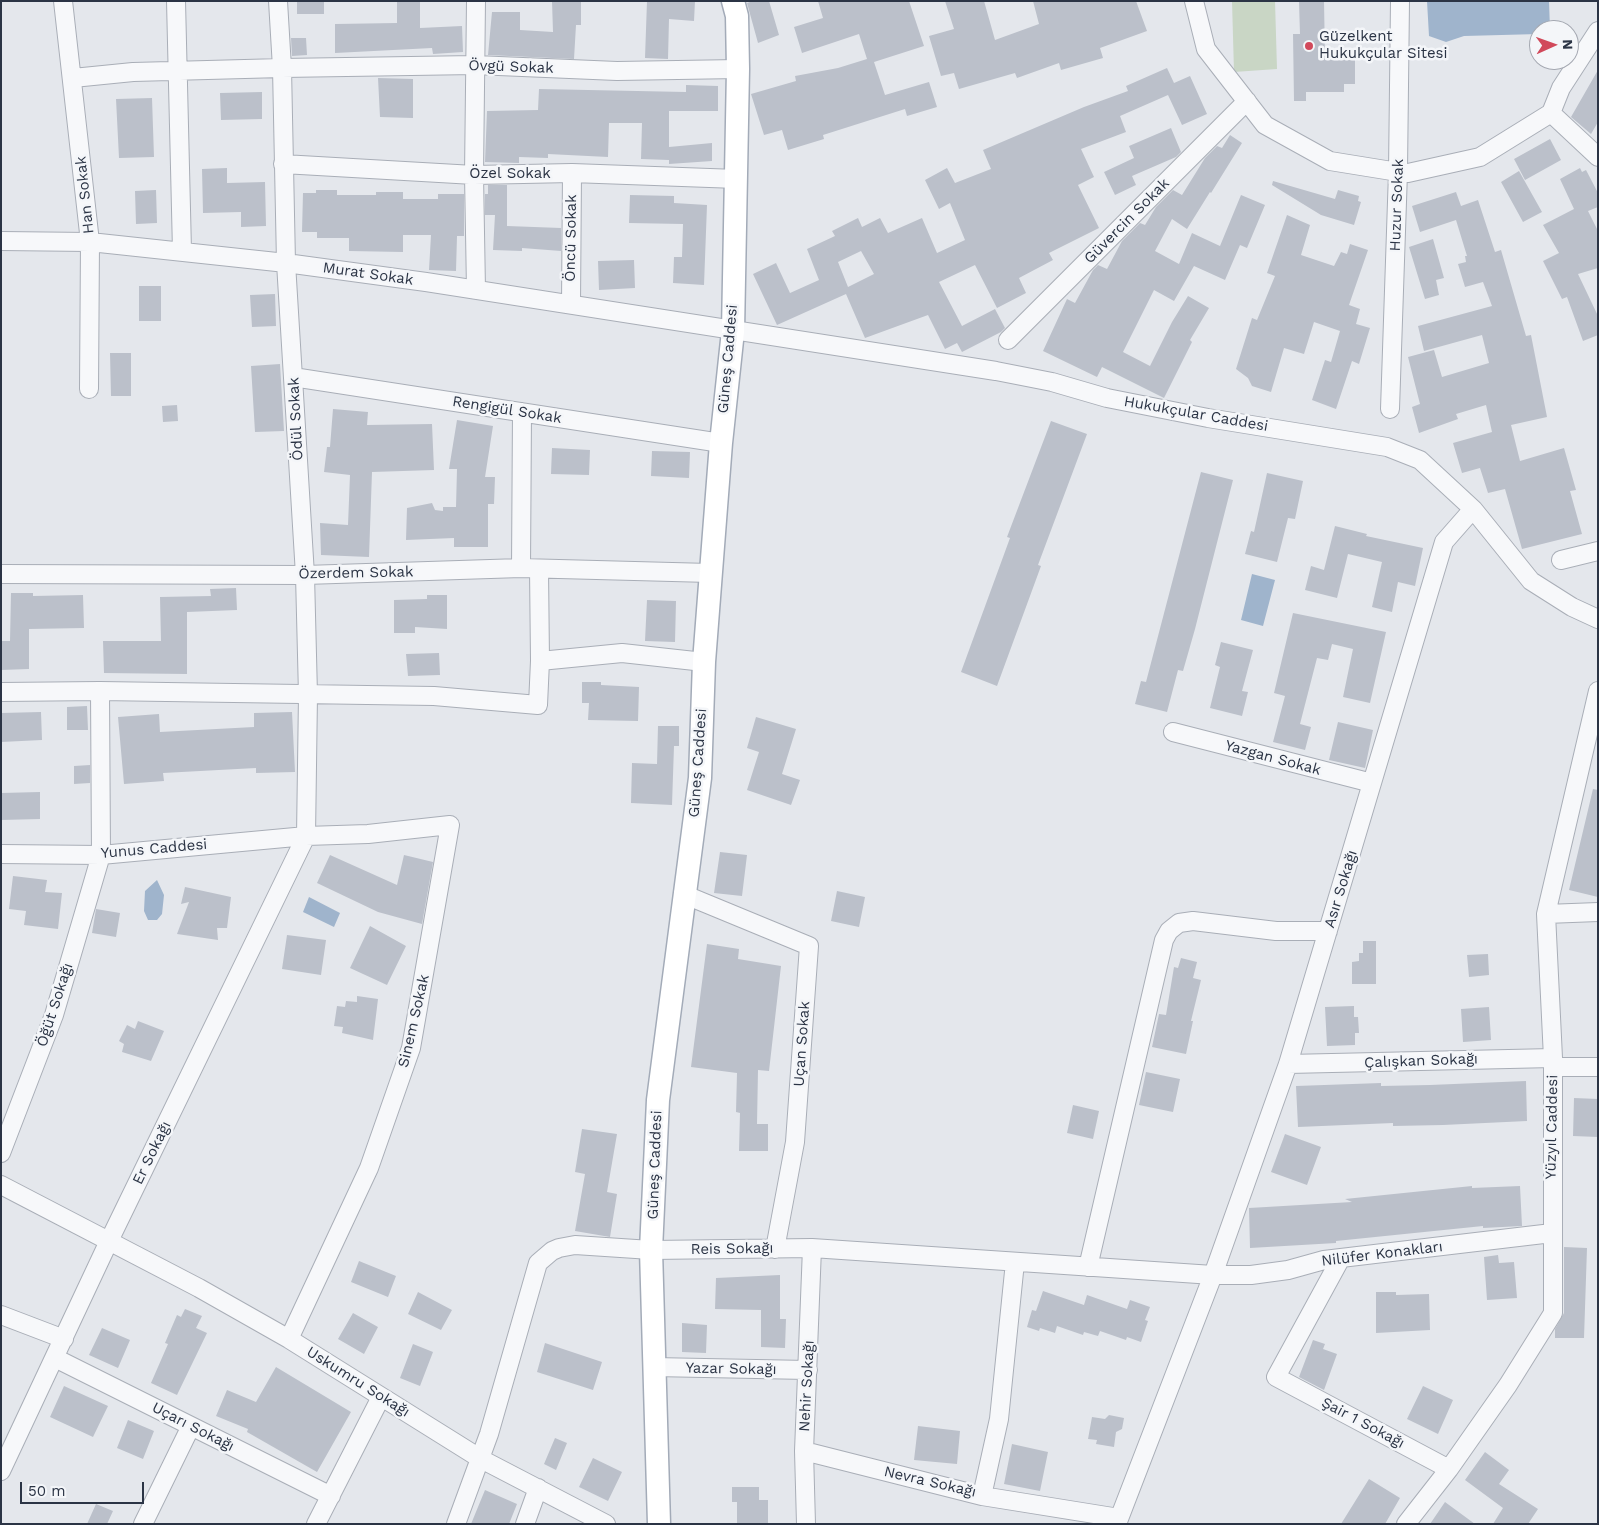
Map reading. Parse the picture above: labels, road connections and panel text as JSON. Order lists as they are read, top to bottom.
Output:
{
  "streets": {
    "main road": ["Güneş Caddesi"],
    "street": [
      "Övgü Sokak",
      "Özel Sokak",
      "Han Sokak",
      "Huzur Sokak",
      "Güvercin Sokak",
      "Öncü Sokak",
      "Murat Sokak",
      "Rengigül Sokak",
      "Hukukçular Caddesi",
      "Ödül Sokak",
      "Özerdem Sokak",
      "Yazgan Sokak",
      "Yunus Caddesi",
      "Asır Sokağı",
      "Öğüt Sokağı",
      "Sinem Sokak",
      "Uçan Sokak",
      "Çalışkan Sokağı",
      "Yüzyıl Caddesi",
      "Er Sokağı",
      "Reis Sokağı",
      "Nilüfer Konakları",
      "Yazar Sokağı",
      "Uskumru Sokağı",
      "Nehir Sokağı",
      "Şair 1 Sokağı",
      "Uçarı Sokağı",
      "Nevra Sokağı"
    ]
  },
  "crossings": [
    ["Övgü Sokak", "Han Sokak"],
    ["Övgü Sokak", "Güneş Caddesi"],
    ["Övgü Sokak", "Ödül Sokak"],
    ["Özel Sokak", "Öncü Sokak"],
    ["Özel Sokak", "Güneş Caddesi"],
    ["Özel Sokak", "Ödül Sokak"],
    ["Han Sokak", "Murat Sokak"],
    ["Öncü Sokak", "Murat Sokak"],
    ["Murat Sokak", "Güneş Caddesi"],
    ["Murat Sokak", "Hukukçular Caddesi"],
    ["Murat Sokak", "Ödül Sokak"],
    ["Güneş Caddesi", "Rengigül Sokak"],
    ["Güneş Caddesi", "Hukukçular Caddesi"],
    ["Güneş Caddesi", "Özerdem Sokak"],
    ["Güneş Caddesi", "Uçan Sokak"],
    ["Güneş Caddesi", "Reis Sokağı"],
    ["Güneş Caddesi", "Yazar Sokağı"],
    ["Rengigül Sokak", "Ödül Sokak"],
    ["Hukukçular Caddesi", "Asır Sokağı"],
    ["Ödül Sokak", "Özerdem Sokak"],
    ["Ödül Sokak", "Yunus Caddesi"],
    ["Ödül Sokak", "Sinem Sokak"],
    ["Ödül Sokak", "Er Sokağı"],
    ["Yazgan Sokak", "Asır Sokağı"],
    ["Yunus Caddesi", "Öğüt Sokağı"],
    ["Yunus Caddesi", "Sinem Sokak"],
    ["Yunus Caddesi", "Er Sokağı"],
    ["Asır Sokağı", "Çalışkan Sokağı"],
    ["Asır Sokağı", "Nilüfer Konakları"],
    ["Sinem Sokak", "Er Sokağı"],
    ["Sinem Sokak", "Uskumru Sokağı"],
    ["Uçan Sokak", "Reis Sokağı"],
    ["Çalışkan Sokağı", "Yüzyıl Caddesi"],
    ["Yüzyıl Caddesi", "Nilüfer Konakları"],
    ["Yüzyıl Caddesi", "Şair 1 Sokağı"],
    ["Er Sokağı", "Uskumru Sokağı"],
    ["Er Sokağı", "Uçarı Sokağı"],
    ["Reis Sokağı", "Nilüfer Konakları"],
    ["Reis Sokağı", "Uskumru Sokağı"],
    ["Reis Sokağı", "Nehir Sokağı"],
    ["Reis Sokağı", "Nevra Sokağı"],
    ["Nilüfer Konakları", "Şair 1 Sokağı"],
    ["Nilüfer Konakları", "Nevra Sokağı"],
    ["Yazar Sokağı", "Nehir Sokağı"],
    ["Nehir Sokağı", "Nevra Sokağı"]
  ],
  "places": ["Güzelkent Hukukçular Sitesi"],
  "scale_bar": "50 m",
  "north": "right"
}
